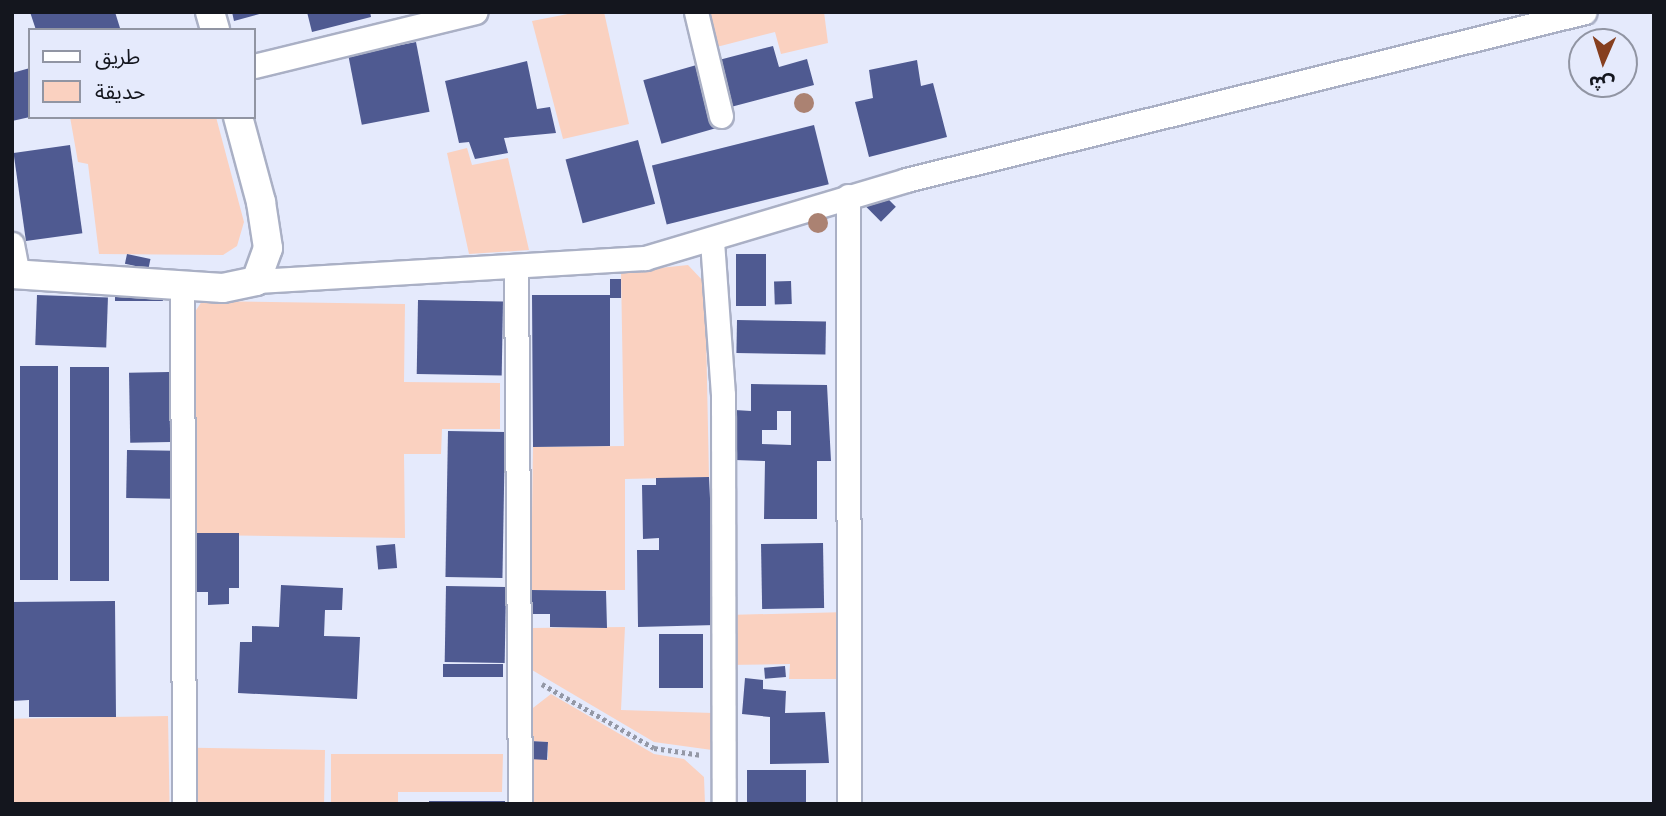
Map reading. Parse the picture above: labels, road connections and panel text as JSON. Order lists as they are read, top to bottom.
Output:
{
  "legend": ["طريق", "حديقة"],
  "north": "bottom"
}
